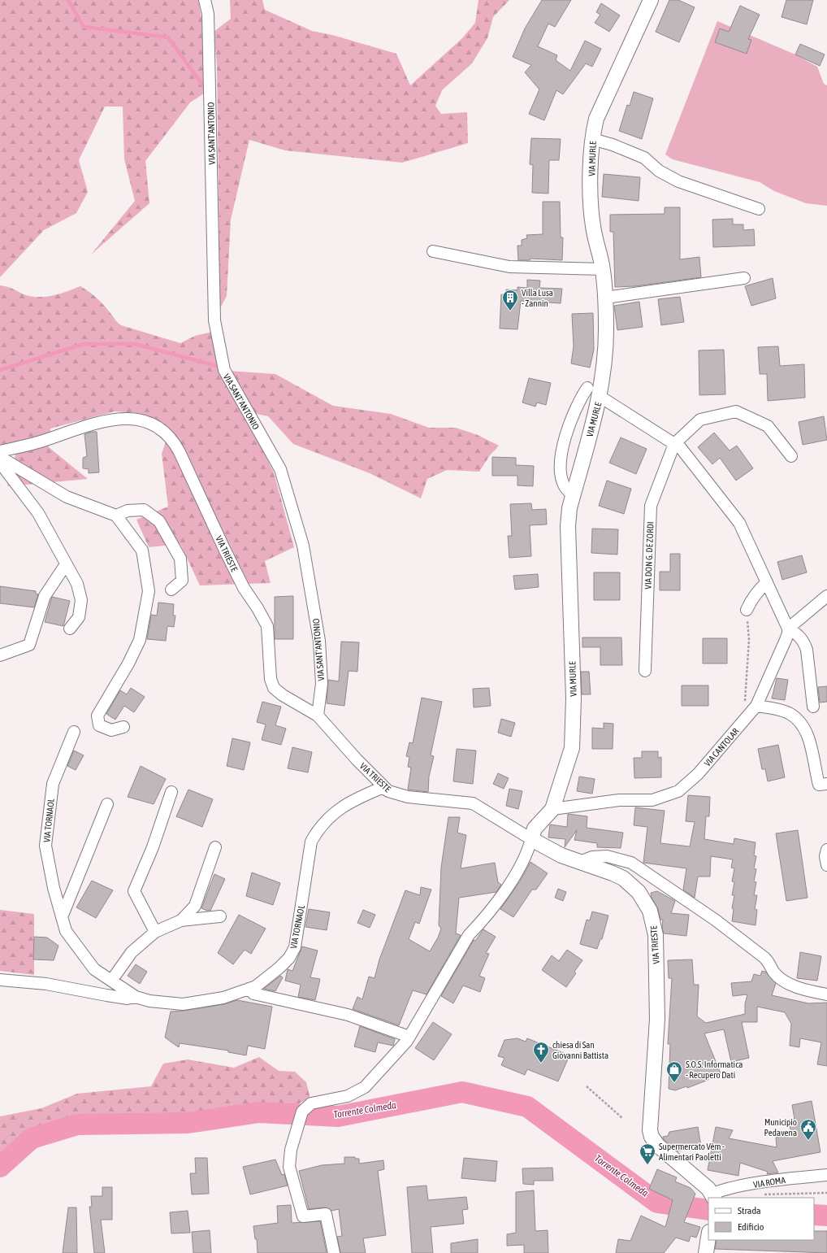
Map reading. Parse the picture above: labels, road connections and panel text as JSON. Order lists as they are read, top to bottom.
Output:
{
  "streets": {
    "main road": ["VIA MURLE", "VIA TRIESTE"],
    "street": [
      "VIA SANT'ANTONIO",
      "VIA DON G. DE ZORDI",
      "VIA CANTOLAR",
      "VIA TORNAOL",
      "VIA ROMA"
    ]
  },
  "crossings": [
    ["VIA SANT'ANTONIO", "VIA TRIESTE"],
    ["VIA MURLE", "VIA TRIESTE"],
    ["VIA MURLE", "VIA CANTOLAR"],
    ["VIA TRIESTE", "VIA TORNAOL"],
    ["VIA TRIESTE", "VIA ROMA"]
  ],
  "water": ["Torrente Colmeda"],
  "places": {
    "building": ["Villa Lusa - Zannin"],
    "church": ["chiesa di San Giovanni Battista"],
    "shop": ["S.O.S. Informatica - Recupero Dati"],
    "public building": ["Municipio Pedavena"],
    "supermarket": ["Supermercato Vèm - Alimentari Paoletti"]
  },
  "legend": ["Strada", "Edificio"]
}
